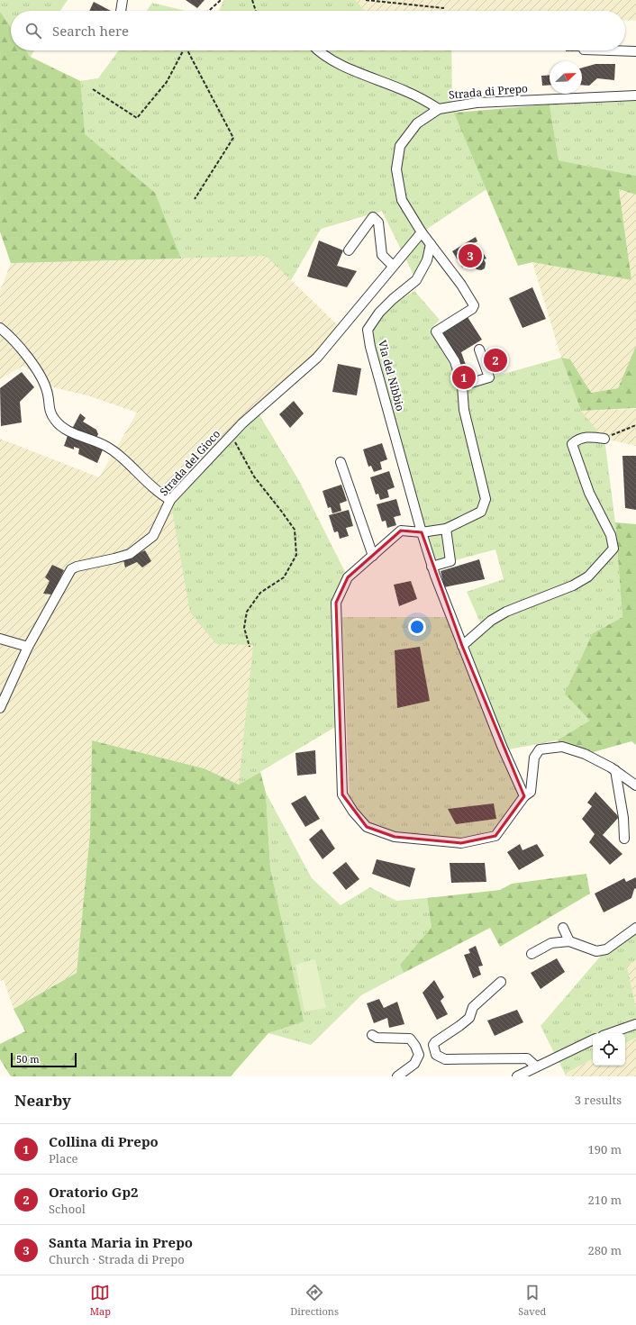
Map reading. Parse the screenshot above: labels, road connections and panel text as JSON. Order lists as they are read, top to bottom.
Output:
{
  "streets": {
    "street": ["Strada di Prepo", "Via del Nibbio", "Strada del Gioco"]
  },
  "crossings": [
    ["Strada di Prepo", "Via del Nibbio"],
    ["Strada di Prepo", "Strada del Gioco"]
  ],
  "scale_bar": "50 m",
  "north": "top right",
  "page": {
    "search": "Search here",
    "pins": ["3", "2", "1"],
    "scale": "50 m",
    "heading": ["Nearby", "3 results"],
    "list": [
      {
        "mark": "1",
        "name": "Collina di Prepo",
        "note": "Place",
        "value": "190 m"
      },
      {
        "mark": "2",
        "name": "Oratorio Gp2",
        "note": "School",
        "value": "210 m"
      },
      {
        "mark": "3",
        "name": "Santa Maria in Prepo",
        "note": "Church · Strada di Prepo",
        "value": "280 m"
      }
    ],
    "nav": ["Map", "Directions", "Saved"]
  }
}
